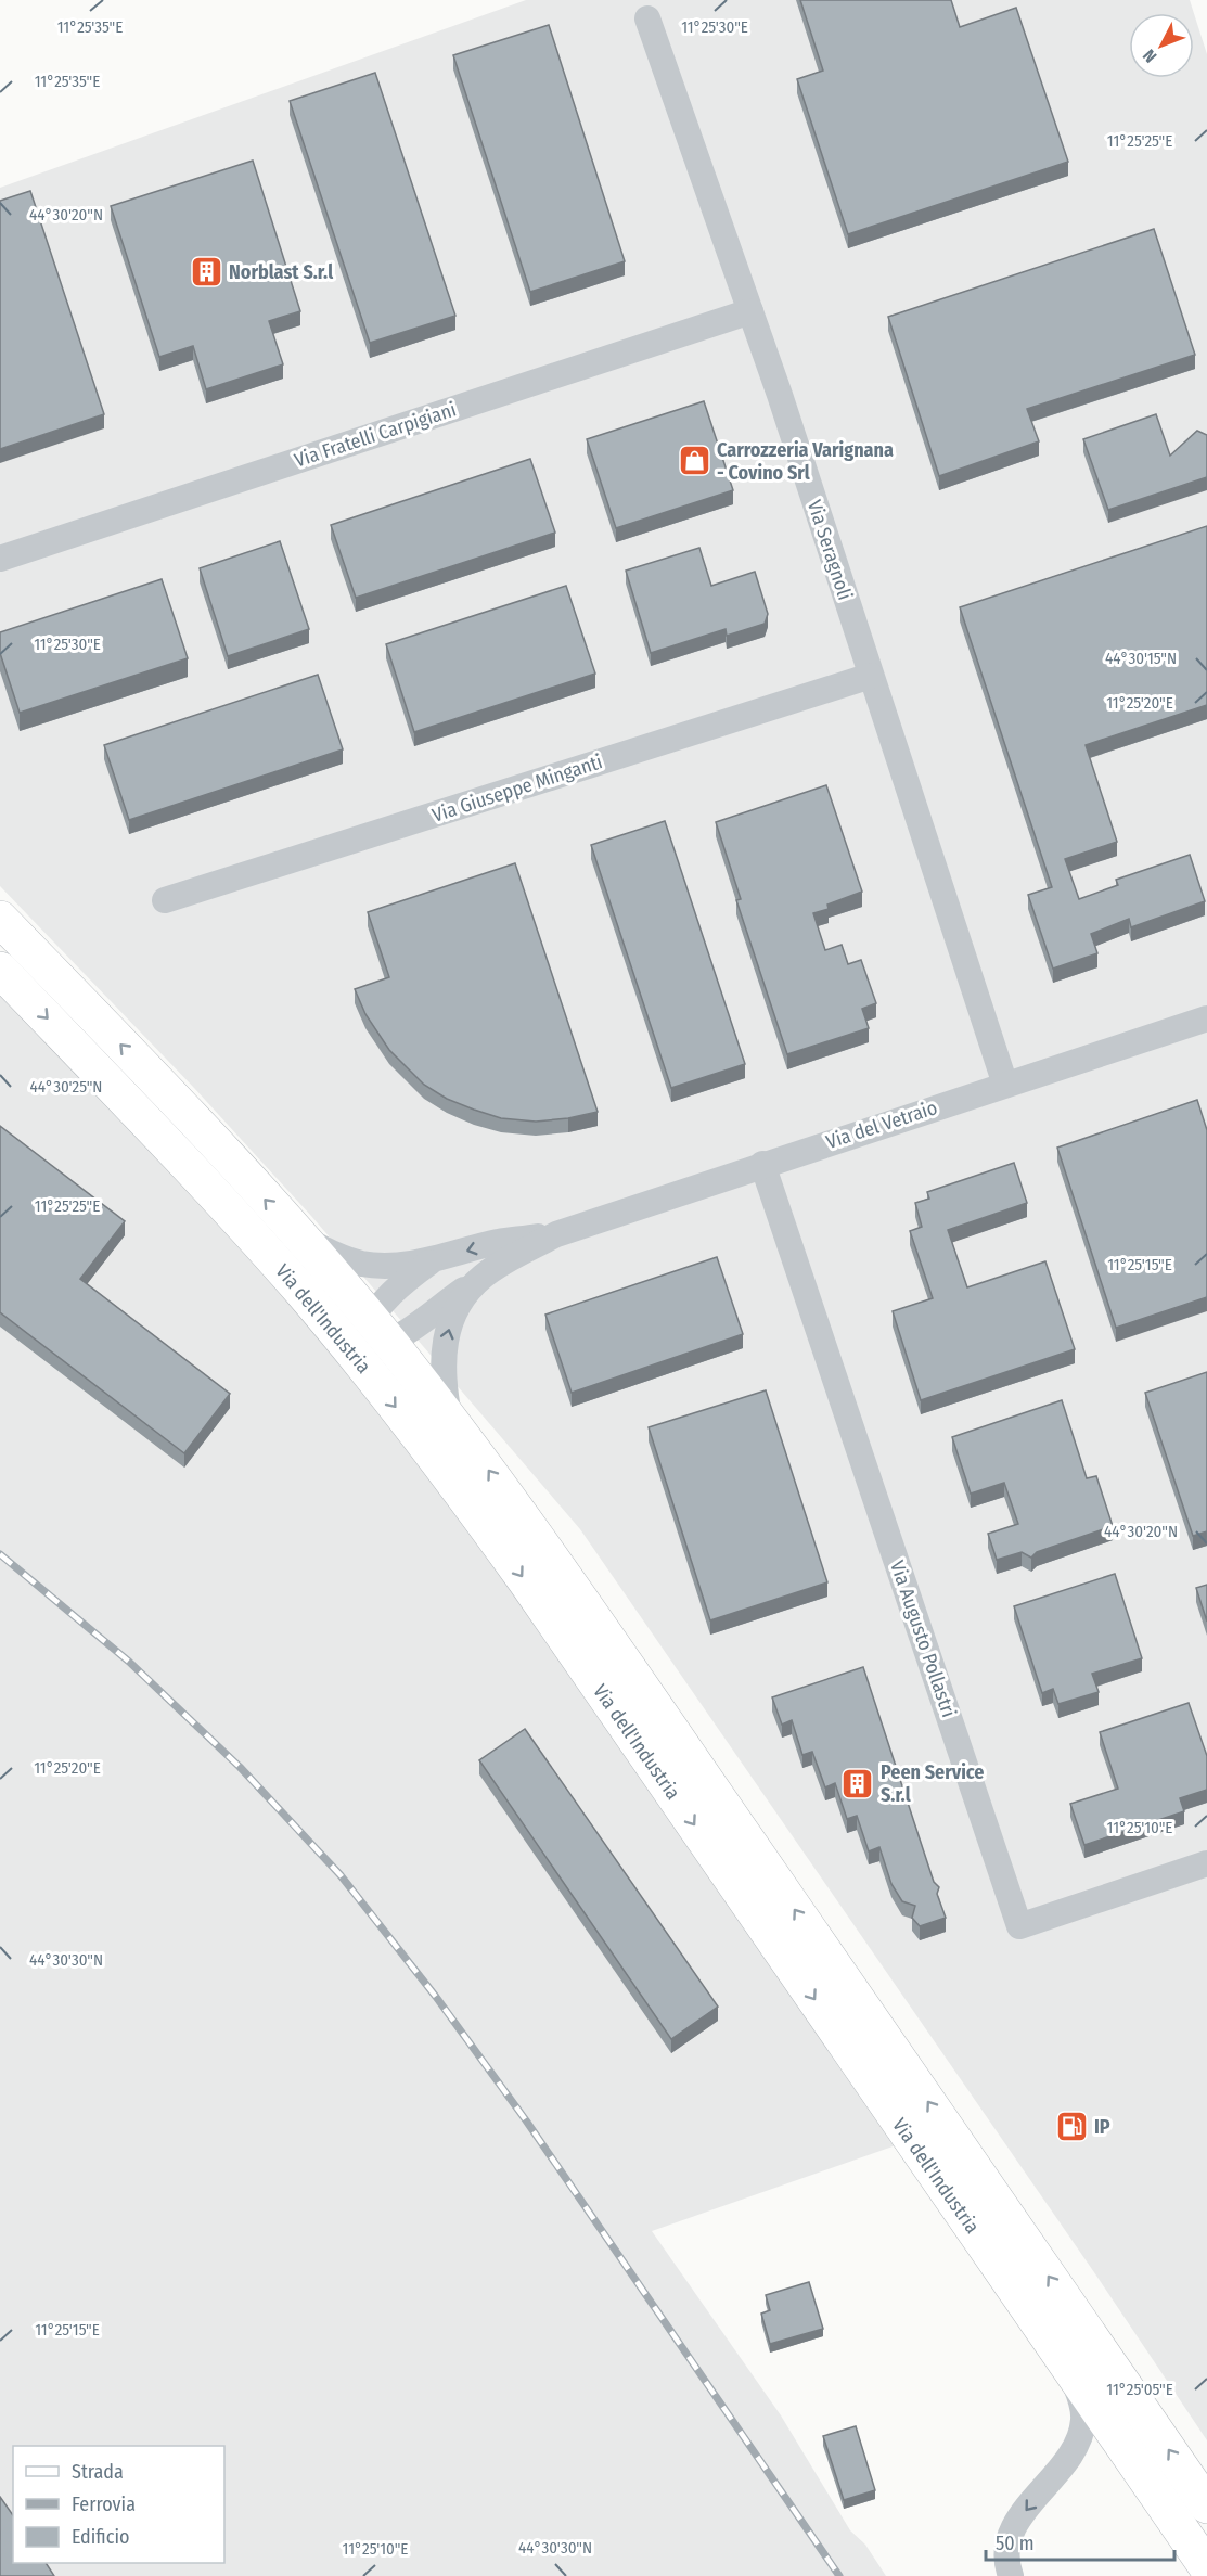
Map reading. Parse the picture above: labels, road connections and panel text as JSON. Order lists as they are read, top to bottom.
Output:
{
  "streets": {
    "main road": ["Via dell'Industria"],
    "street": [
      "Via Fratelli Carpigiani",
      "Via Seragnoli",
      "Via Giuseppe Minganti",
      "Via del Vetraio",
      "Via Augusto Pollastri"
    ]
  },
  "crossings": [
    ["Via Fratelli Carpigiani", "Via Seragnoli"],
    ["Via Seragnoli", "Via Giuseppe Minganti"],
    ["Via Seragnoli", "Via del Vetraio"],
    ["Via del Vetraio", "Via dell'Industria"],
    ["Via del Vetraio", "Via Augusto Pollastri"]
  ],
  "places": {
    "building": ["Norblast S.r.l", "Peen Service S.r.l"],
    "shop": ["Carrozzeria Varignana - Covino Srl"],
    "fuel station": ["IP"]
  },
  "legend": ["Strada", "Ferrovia", "Edificio"],
  "scale_bar": "50 m",
  "north": "bottom left",
  "coordinates": [
    "11°25'35\"E",
    "11°25'30\"E",
    "11°25'25\"E",
    "44°30'20\"N",
    "44°30'15\"N",
    "11°25'20\"E",
    "44°30'25\"N",
    "11°25'15\"E",
    "11°25'10\"E",
    "44°30'30\"N",
    "11°25'05\"E"
  ]
}
